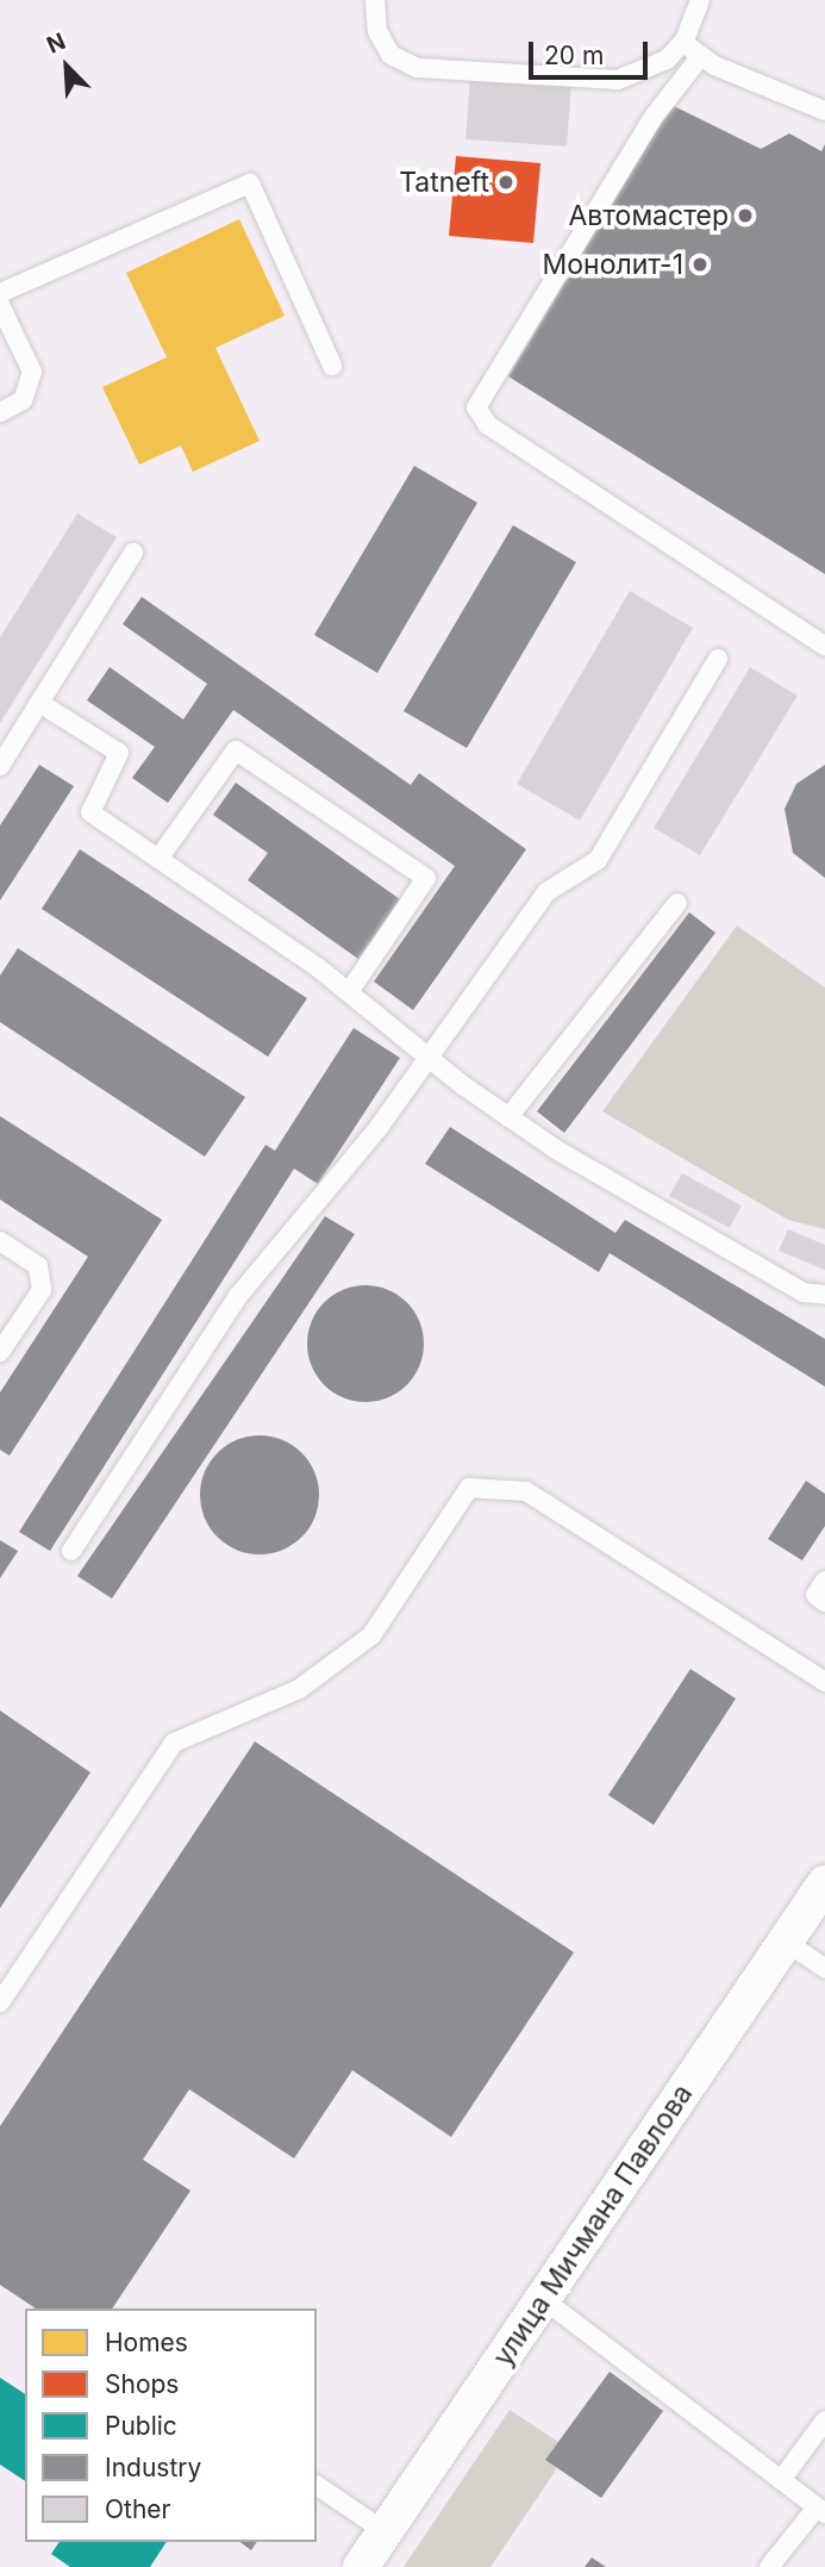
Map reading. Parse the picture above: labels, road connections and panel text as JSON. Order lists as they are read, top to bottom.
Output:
{
  "streets": {
    "street": ["улица Мичмана Павлова"]
  },
  "places": ["Tatneft", "Автомастер", "Монолит-1"],
  "legend": [
    "Homes",
    "Shops",
    "Public",
    "Industry",
    "Other"
  ],
  "scale_bar": "20 m",
  "north": "top left"
}
